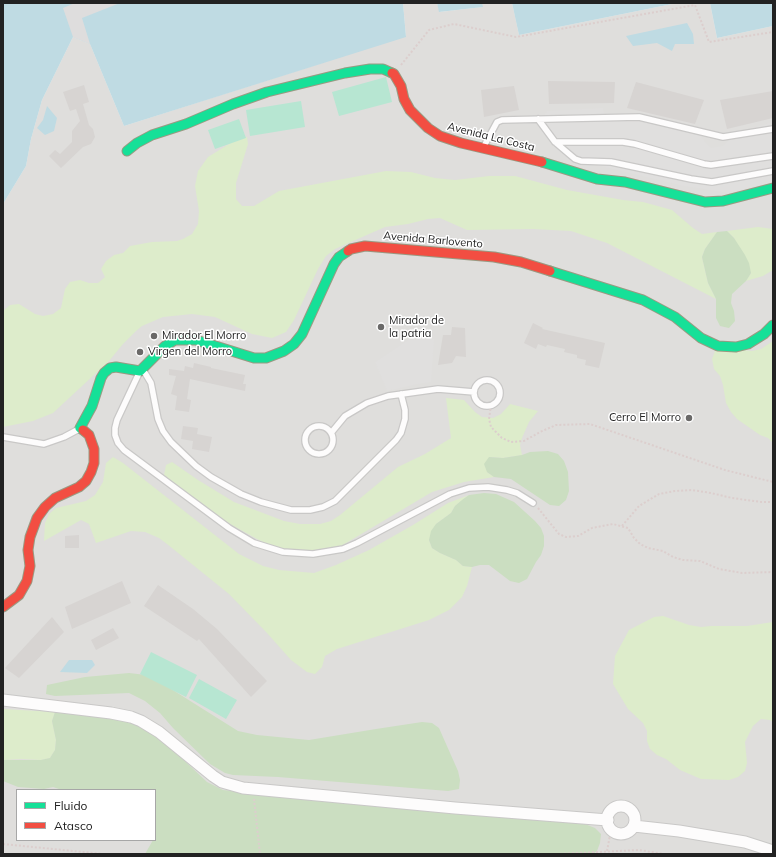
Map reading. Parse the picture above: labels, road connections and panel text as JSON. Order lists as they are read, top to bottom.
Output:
{
  "streets": {
    "street": ["Avenida La Costa", "Avenida Barlovento"]
  },
  "places": [
    "Mirador de la patria",
    "Mirador El Morro",
    "Virgen del Morro",
    "Cerro El Morro"
  ],
  "legend": ["Fluido", "Atasco"]
}
